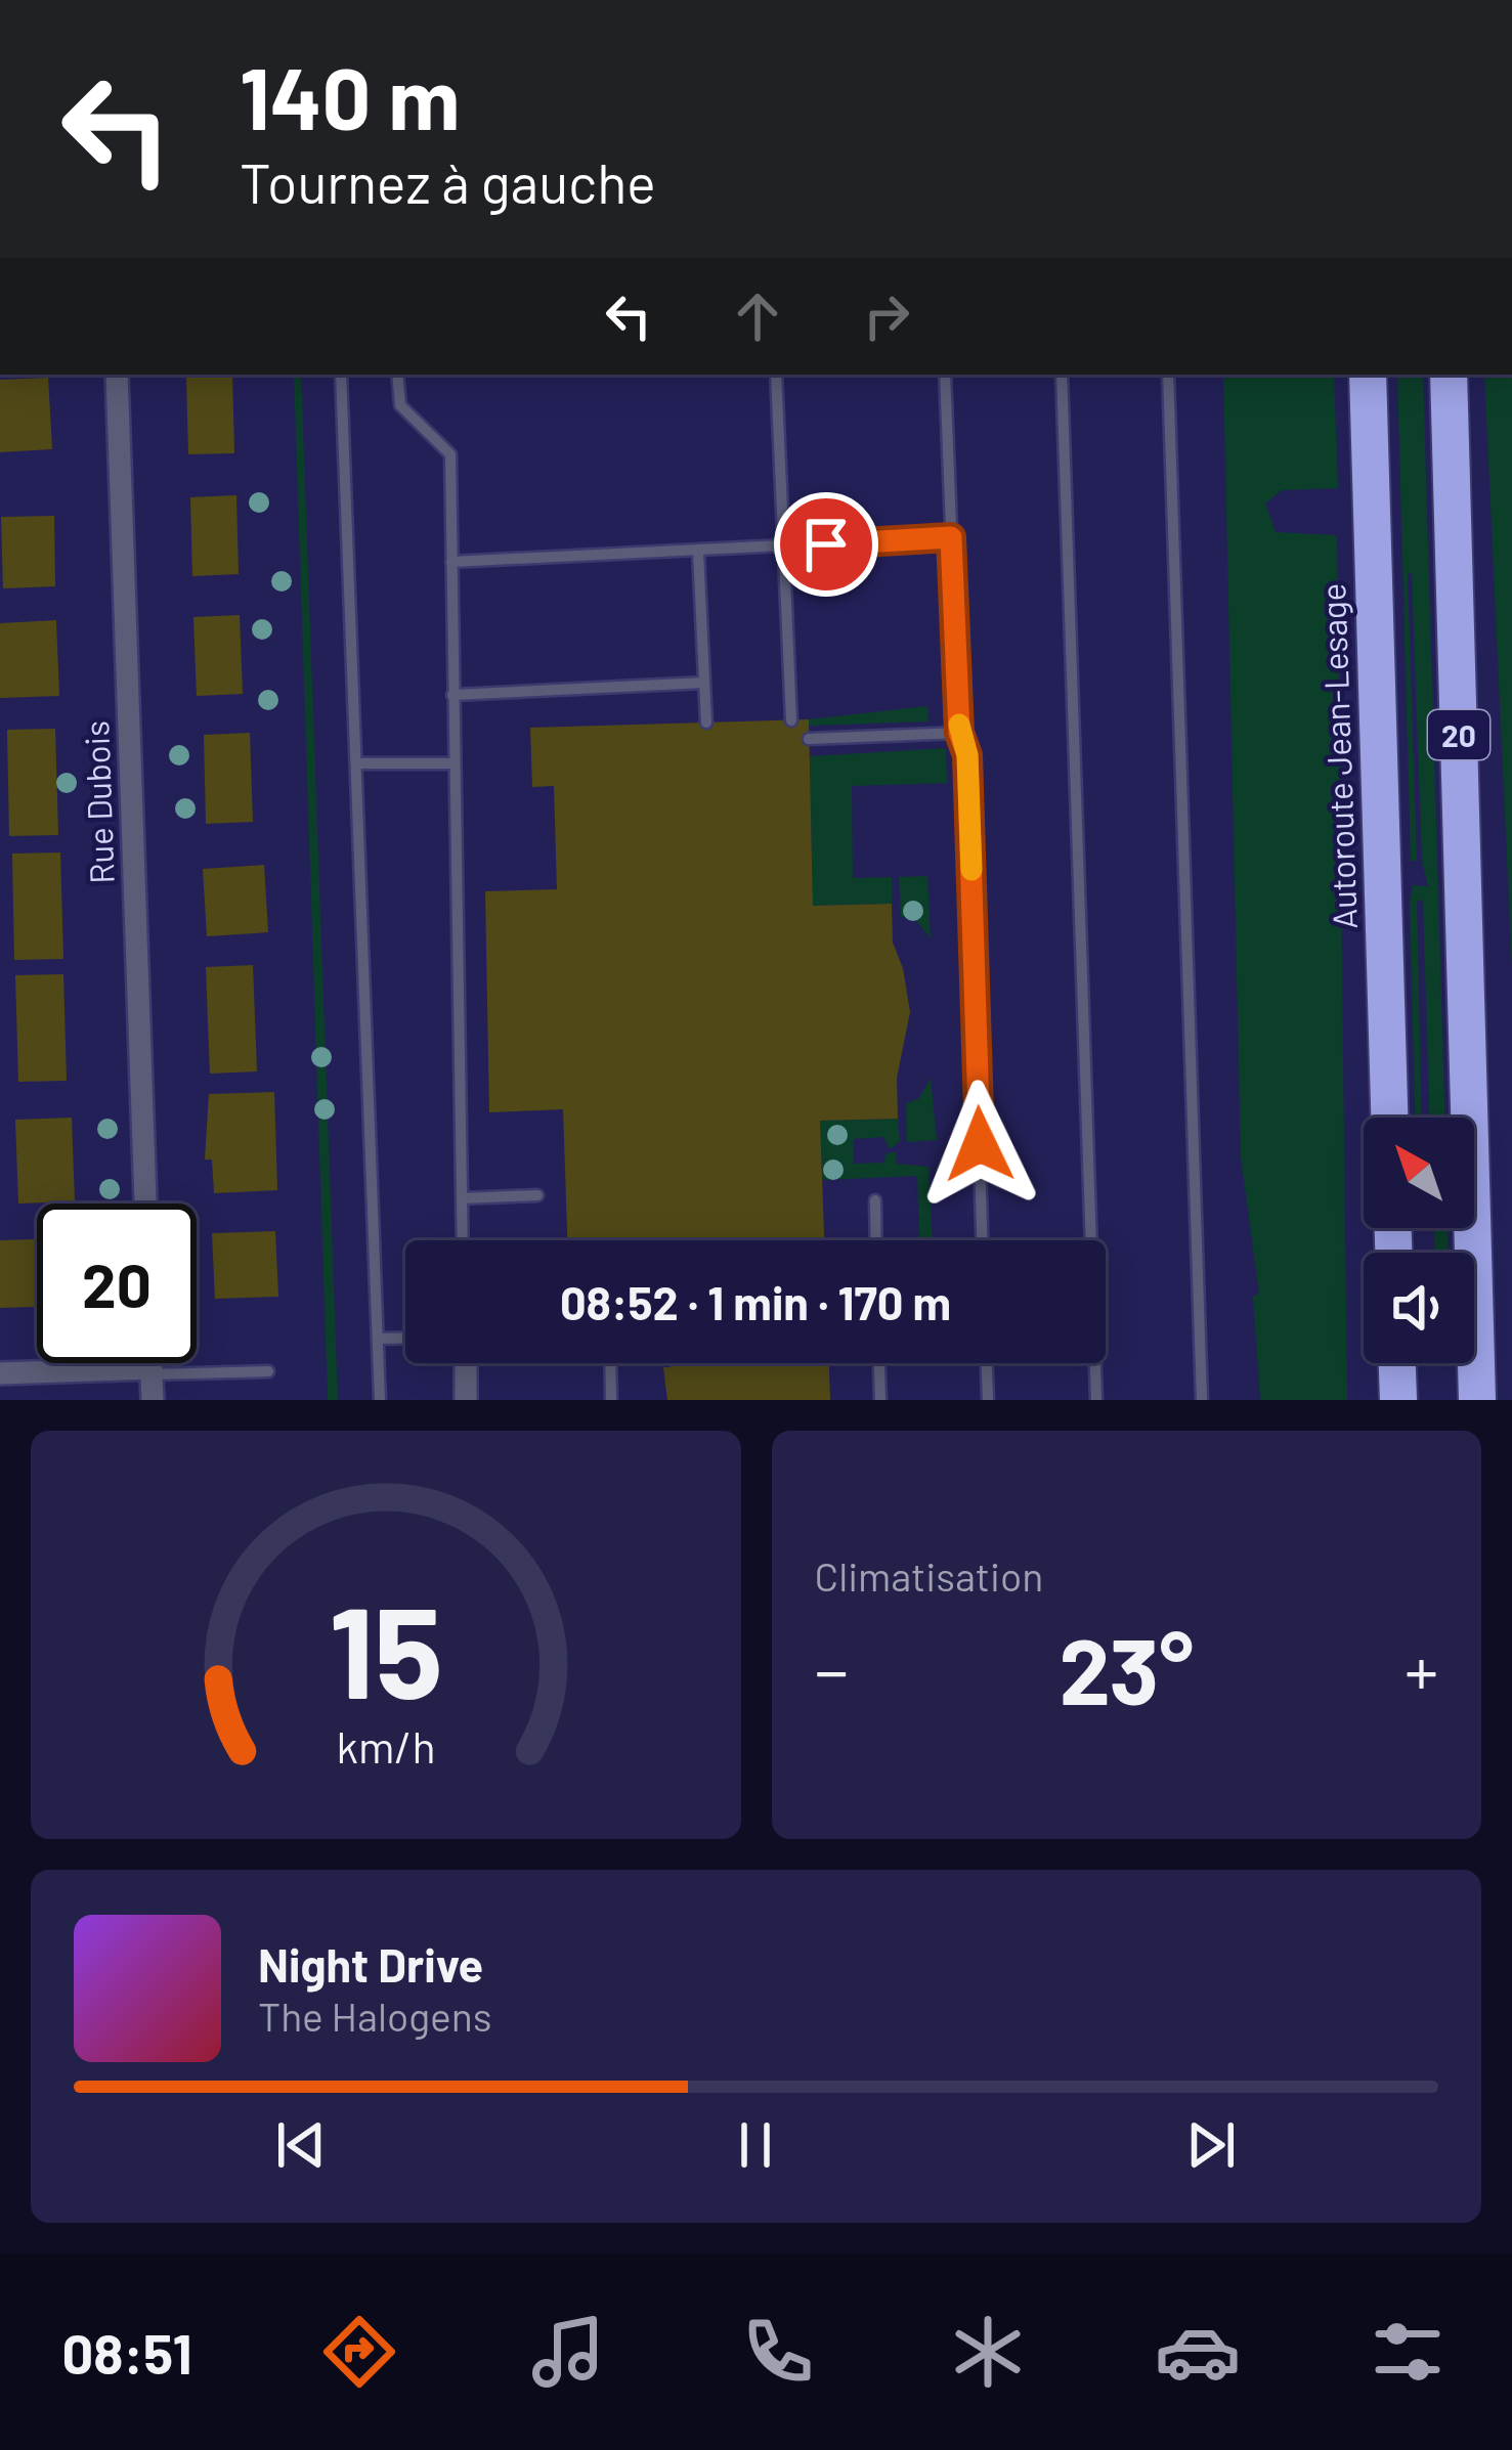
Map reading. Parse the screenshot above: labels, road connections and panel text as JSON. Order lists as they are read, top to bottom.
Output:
{
  "streets": {
    "highway": ["20", "Autoroute Jean-Lesage"],
    "street": ["Rue Dubois"]
  },
  "north": "top left",
  "page": {
    "turn": ["140 m", "Tournez à gauche"],
    "limit": "20",
    "trip": "08:52 · 1 min · 170 m",
    "tile": "Climatisation",
    "heat": ["−", "23°", "+"],
    "song": ["Night Drive", "The Halogens"],
    "tabs": "08:51",
    "gauge": ["15", "km/h"]
  }
}
